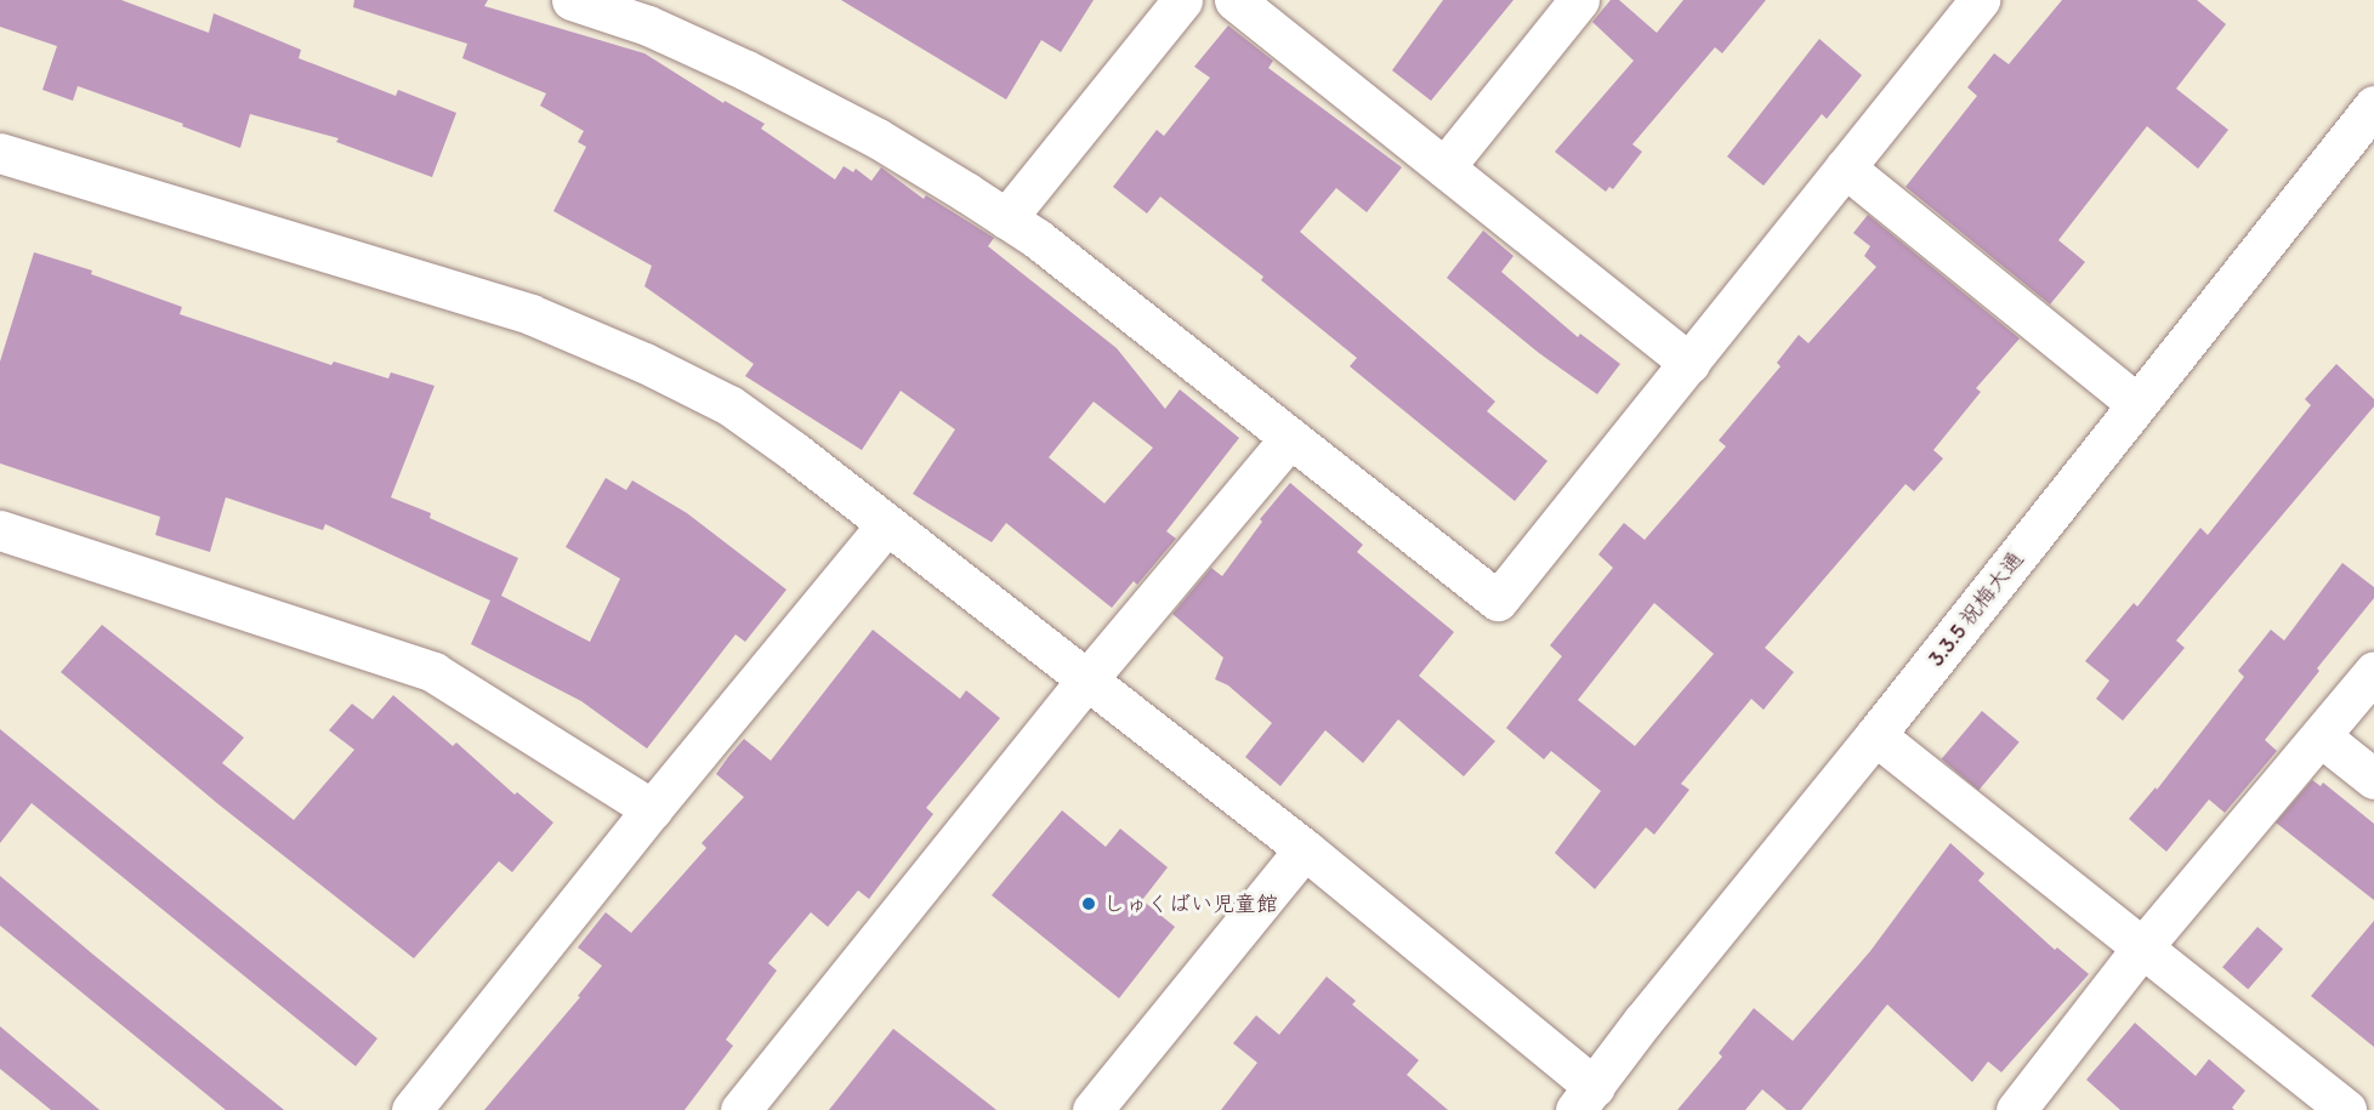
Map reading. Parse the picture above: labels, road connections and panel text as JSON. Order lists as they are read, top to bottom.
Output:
{
  "streets": {
    "street": ["3.3.5 祝梅大通"]
  },
  "places": ["しゅくばい児童館"]
}
